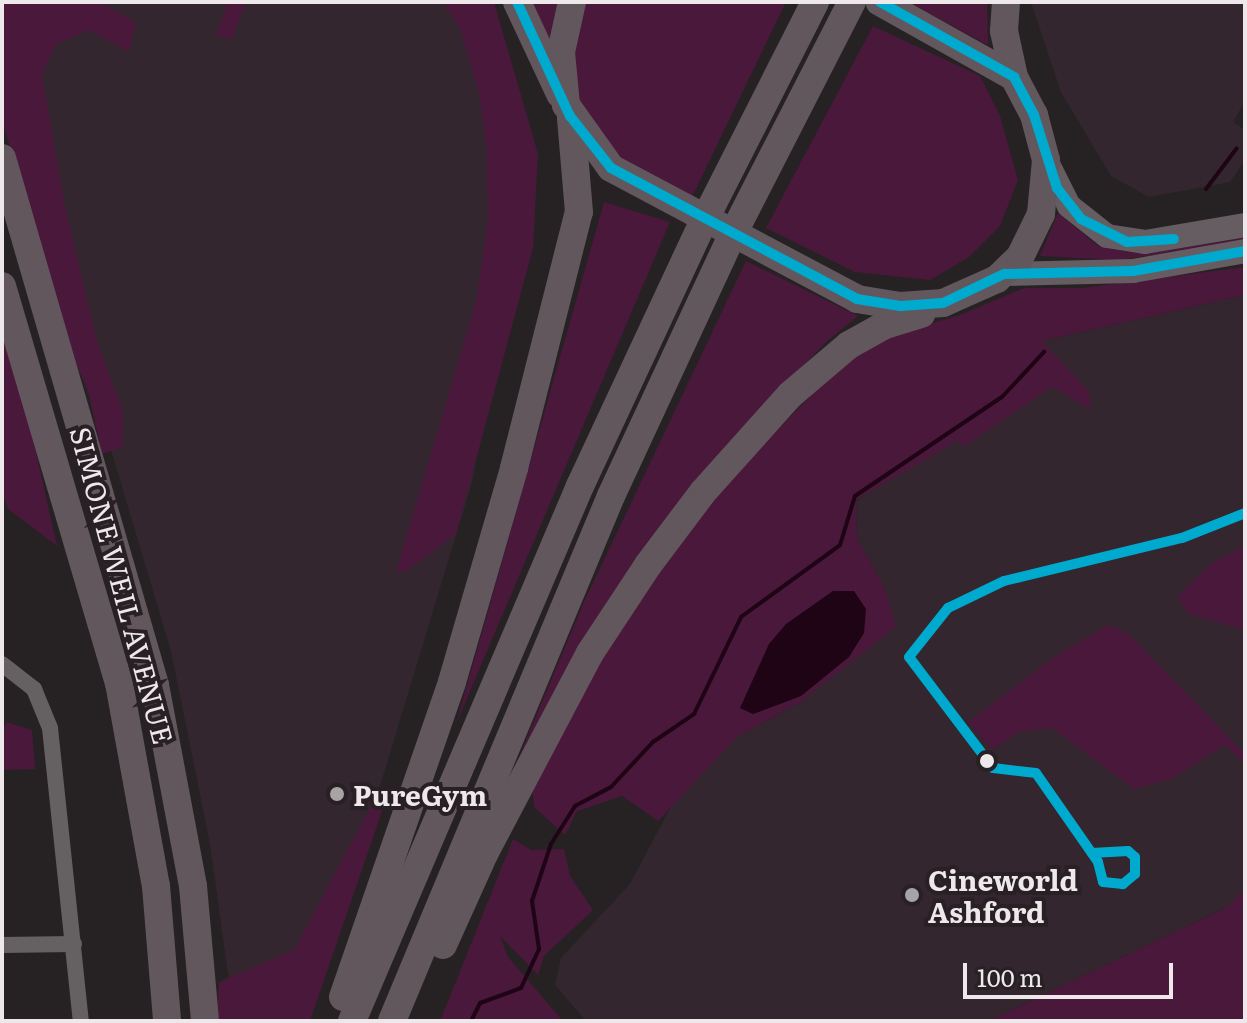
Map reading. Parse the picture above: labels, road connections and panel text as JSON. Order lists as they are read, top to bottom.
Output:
{
  "streets": {
    "highway": ["SIMONE WEIL AVENUE"]
  },
  "places": ["PureGym", "Cineworld Ashford"],
  "scale_bar": "100 m"
}
